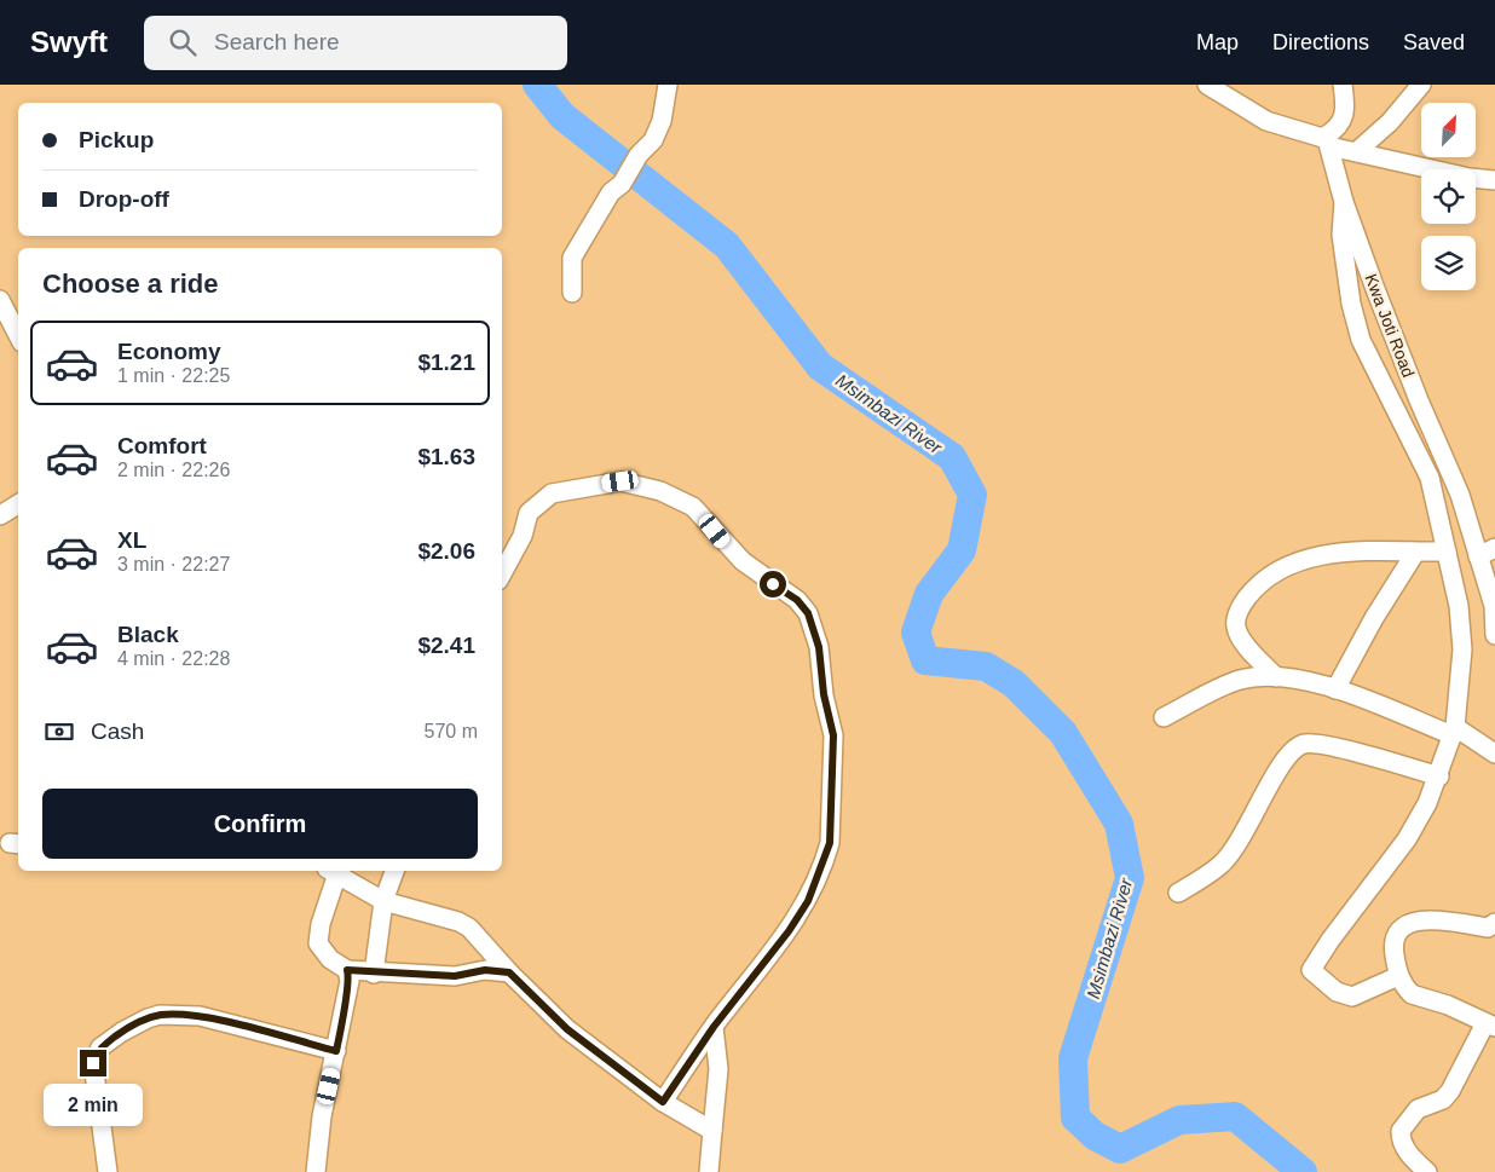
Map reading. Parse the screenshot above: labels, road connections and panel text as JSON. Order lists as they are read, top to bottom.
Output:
{
  "streets": {
    "street": ["Kwa Joti Road"]
  },
  "water": ["Msimbazi River"],
  "north": "top right",
  "page": {
    "header": "Swyft",
    "search": "Search here",
    "nav": ["Map", "Directions", "Saved"],
    "banner": ["Pickup", "Drop-off"],
    "heading": "Choose a ride",
    "list": [
      {
        "name": "Economy",
        "note": "1 min · 22:25",
        "value": "$1.21"
      },
      {
        "name": "Comfort",
        "note": "2 min · 22:26",
        "value": "$1.63"
      },
      {
        "name": "XL",
        "note": "3 min · 22:27",
        "value": "$2.06"
      },
      {
        "name": "Black",
        "note": "4 min · 22:28",
        "value": "$2.41"
      }
    ],
    "pay": ["Cash", "570 m"],
    "buttons": "Confirm",
    "bubble": "2 min"
  }
}
